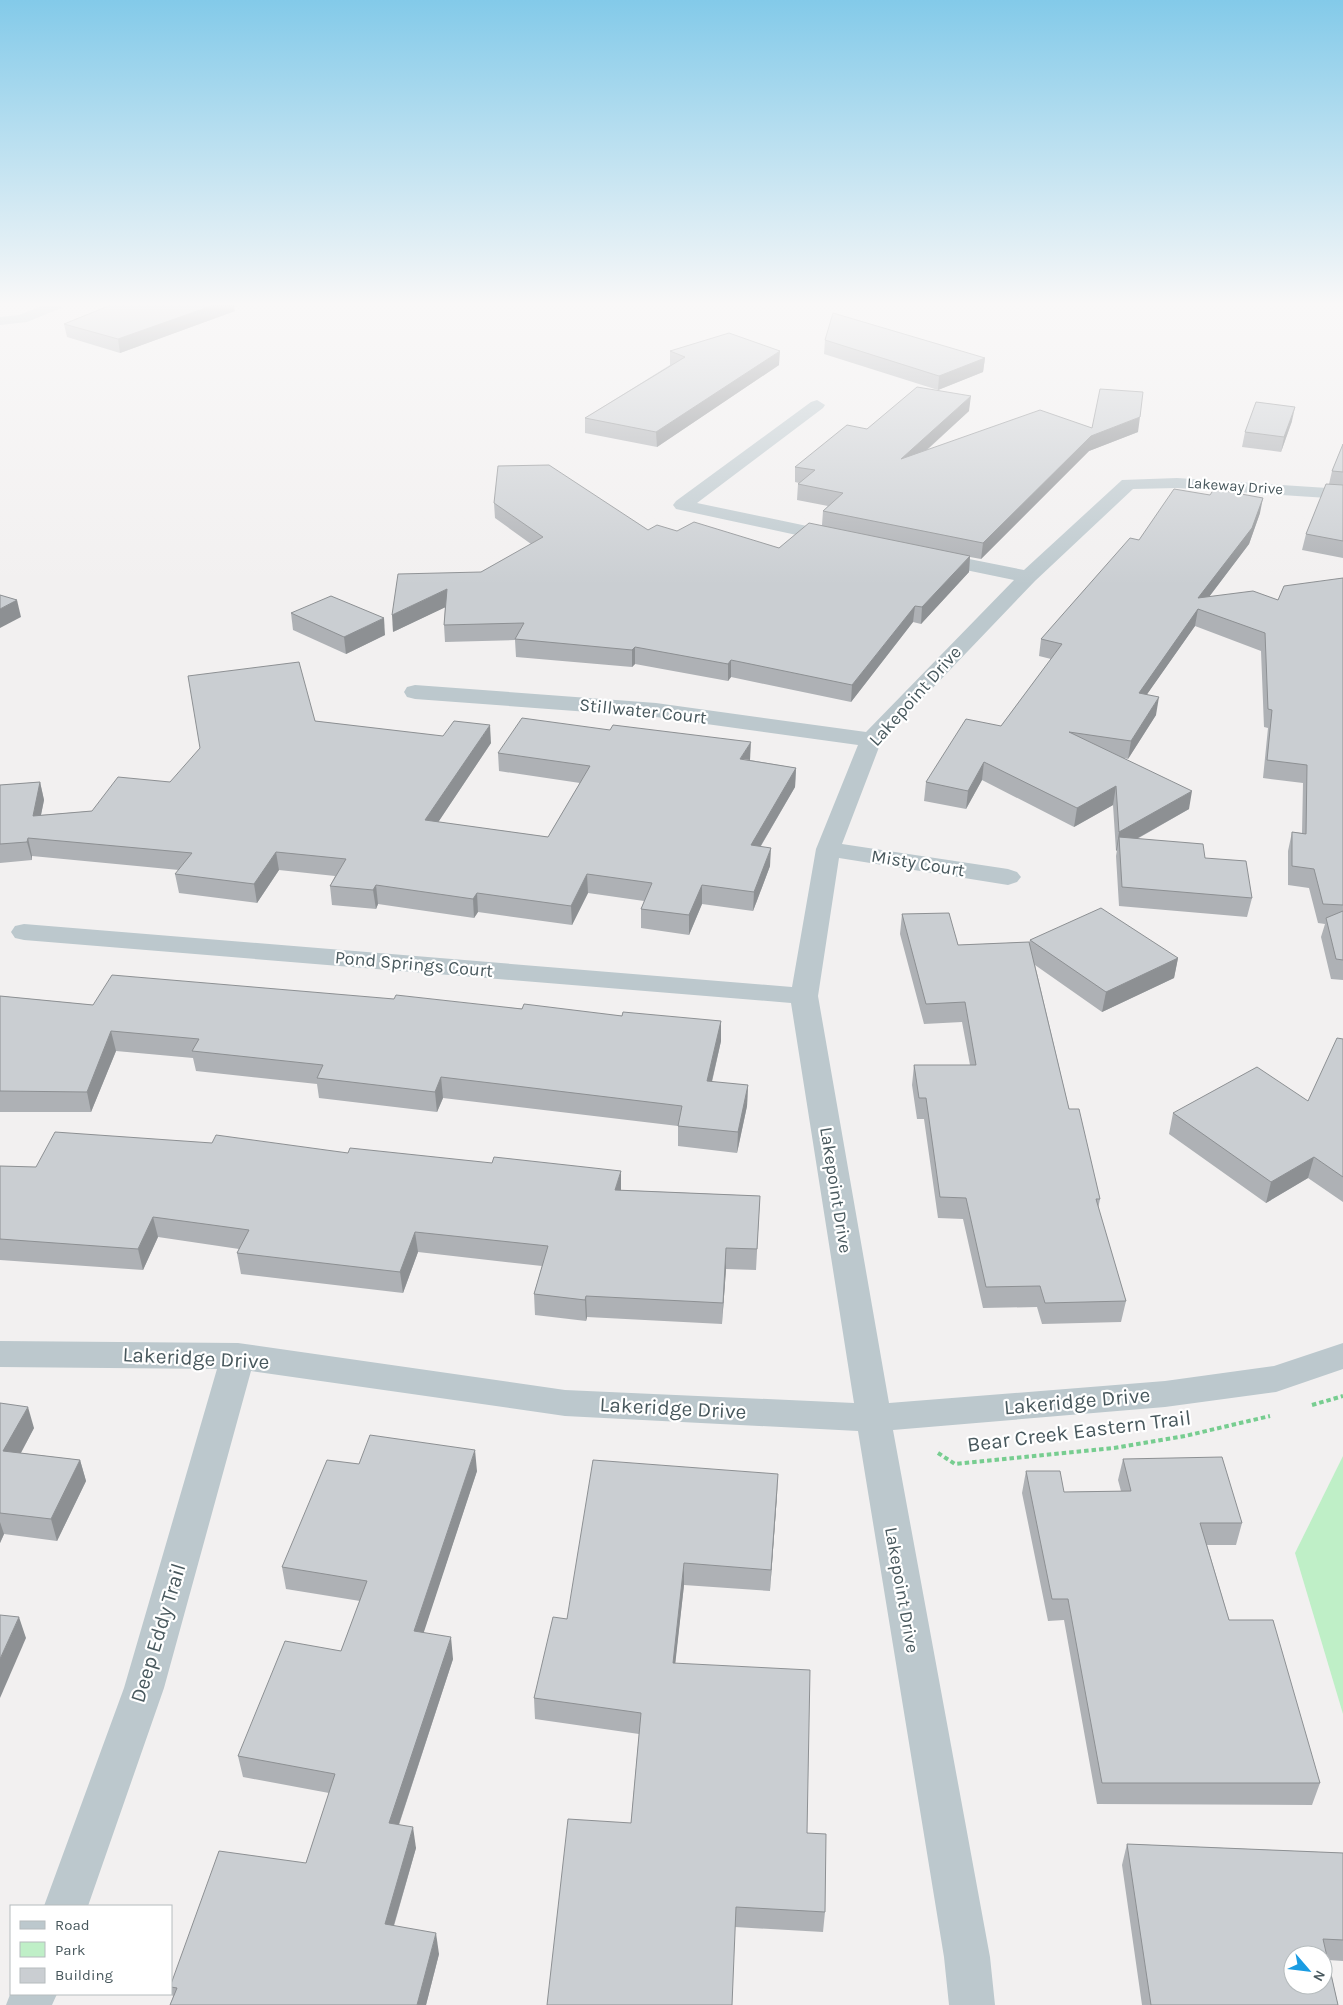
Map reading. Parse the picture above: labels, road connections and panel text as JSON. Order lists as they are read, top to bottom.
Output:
{
  "streets": {
    "street": [
      "Lakeway Drive",
      "Lakepoint Drive",
      "Stillwater Court",
      "Misty Court",
      "Pond Springs Court",
      "Lakeridge Drive",
      "Deep Eddy Trail"
    ],
    "path": ["Bear Creek Eastern Trail"]
  },
  "crossings": [
    ["Lakeway Drive", "Lakepoint Drive"],
    ["Lakepoint Drive", "Stillwater Court"],
    ["Lakepoint Drive", "Misty Court"],
    ["Lakepoint Drive", "Pond Springs Court"],
    ["Lakepoint Drive", "Lakeridge Drive"],
    ["Lakeridge Drive", "Deep Eddy Trail"]
  ],
  "legend": ["Road", "Park", "Building"],
  "north": "bottom right"
}
